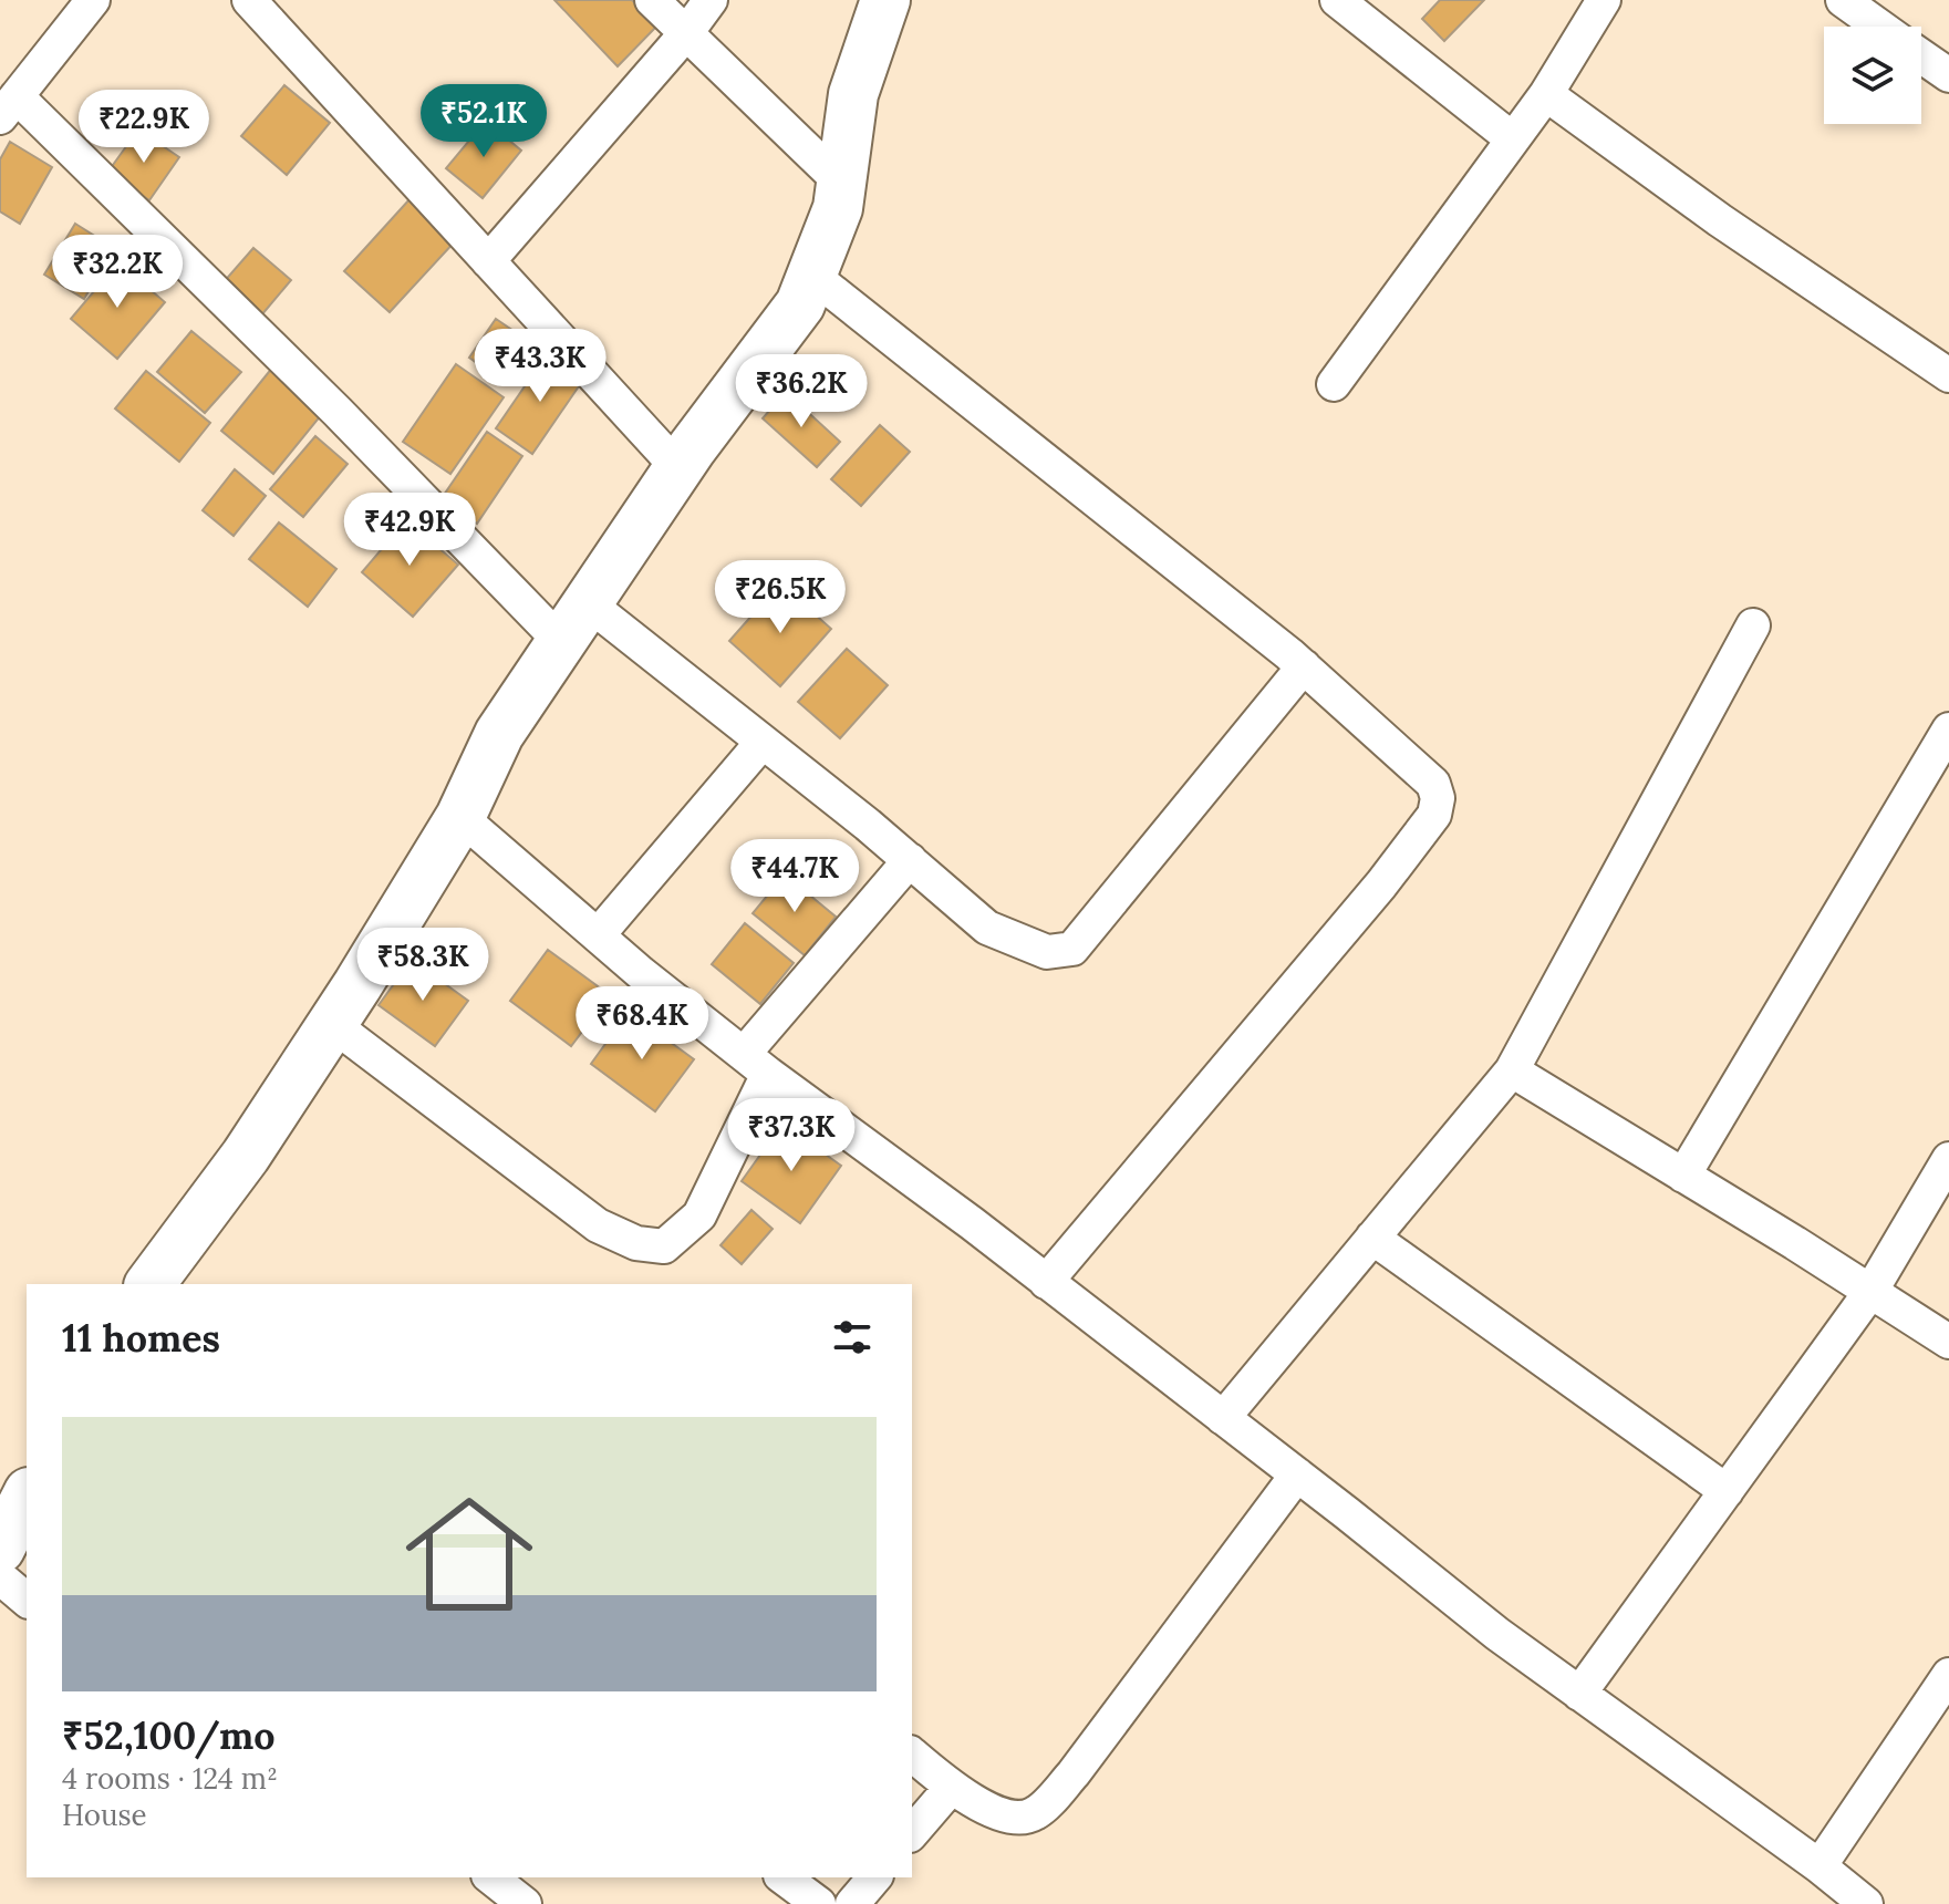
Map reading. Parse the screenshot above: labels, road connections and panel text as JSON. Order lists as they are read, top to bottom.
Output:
{
  "page": {
    "price": [
      "₹52.1K",
      "₹22.9K",
      "₹32.2K",
      "₹43.3K",
      "₹36.2K",
      "₹42.9K",
      "₹26.5K",
      "₹44.7K",
      "₹58.3K",
      "₹68.4K",
      "₹37.3K"
    ],
    "heading": "11 homes",
    "list": [
      {
        "name": "₹52,100/mo",
        "note": "4 rooms · 124 m² · House"
      }
    ]
  }
}
